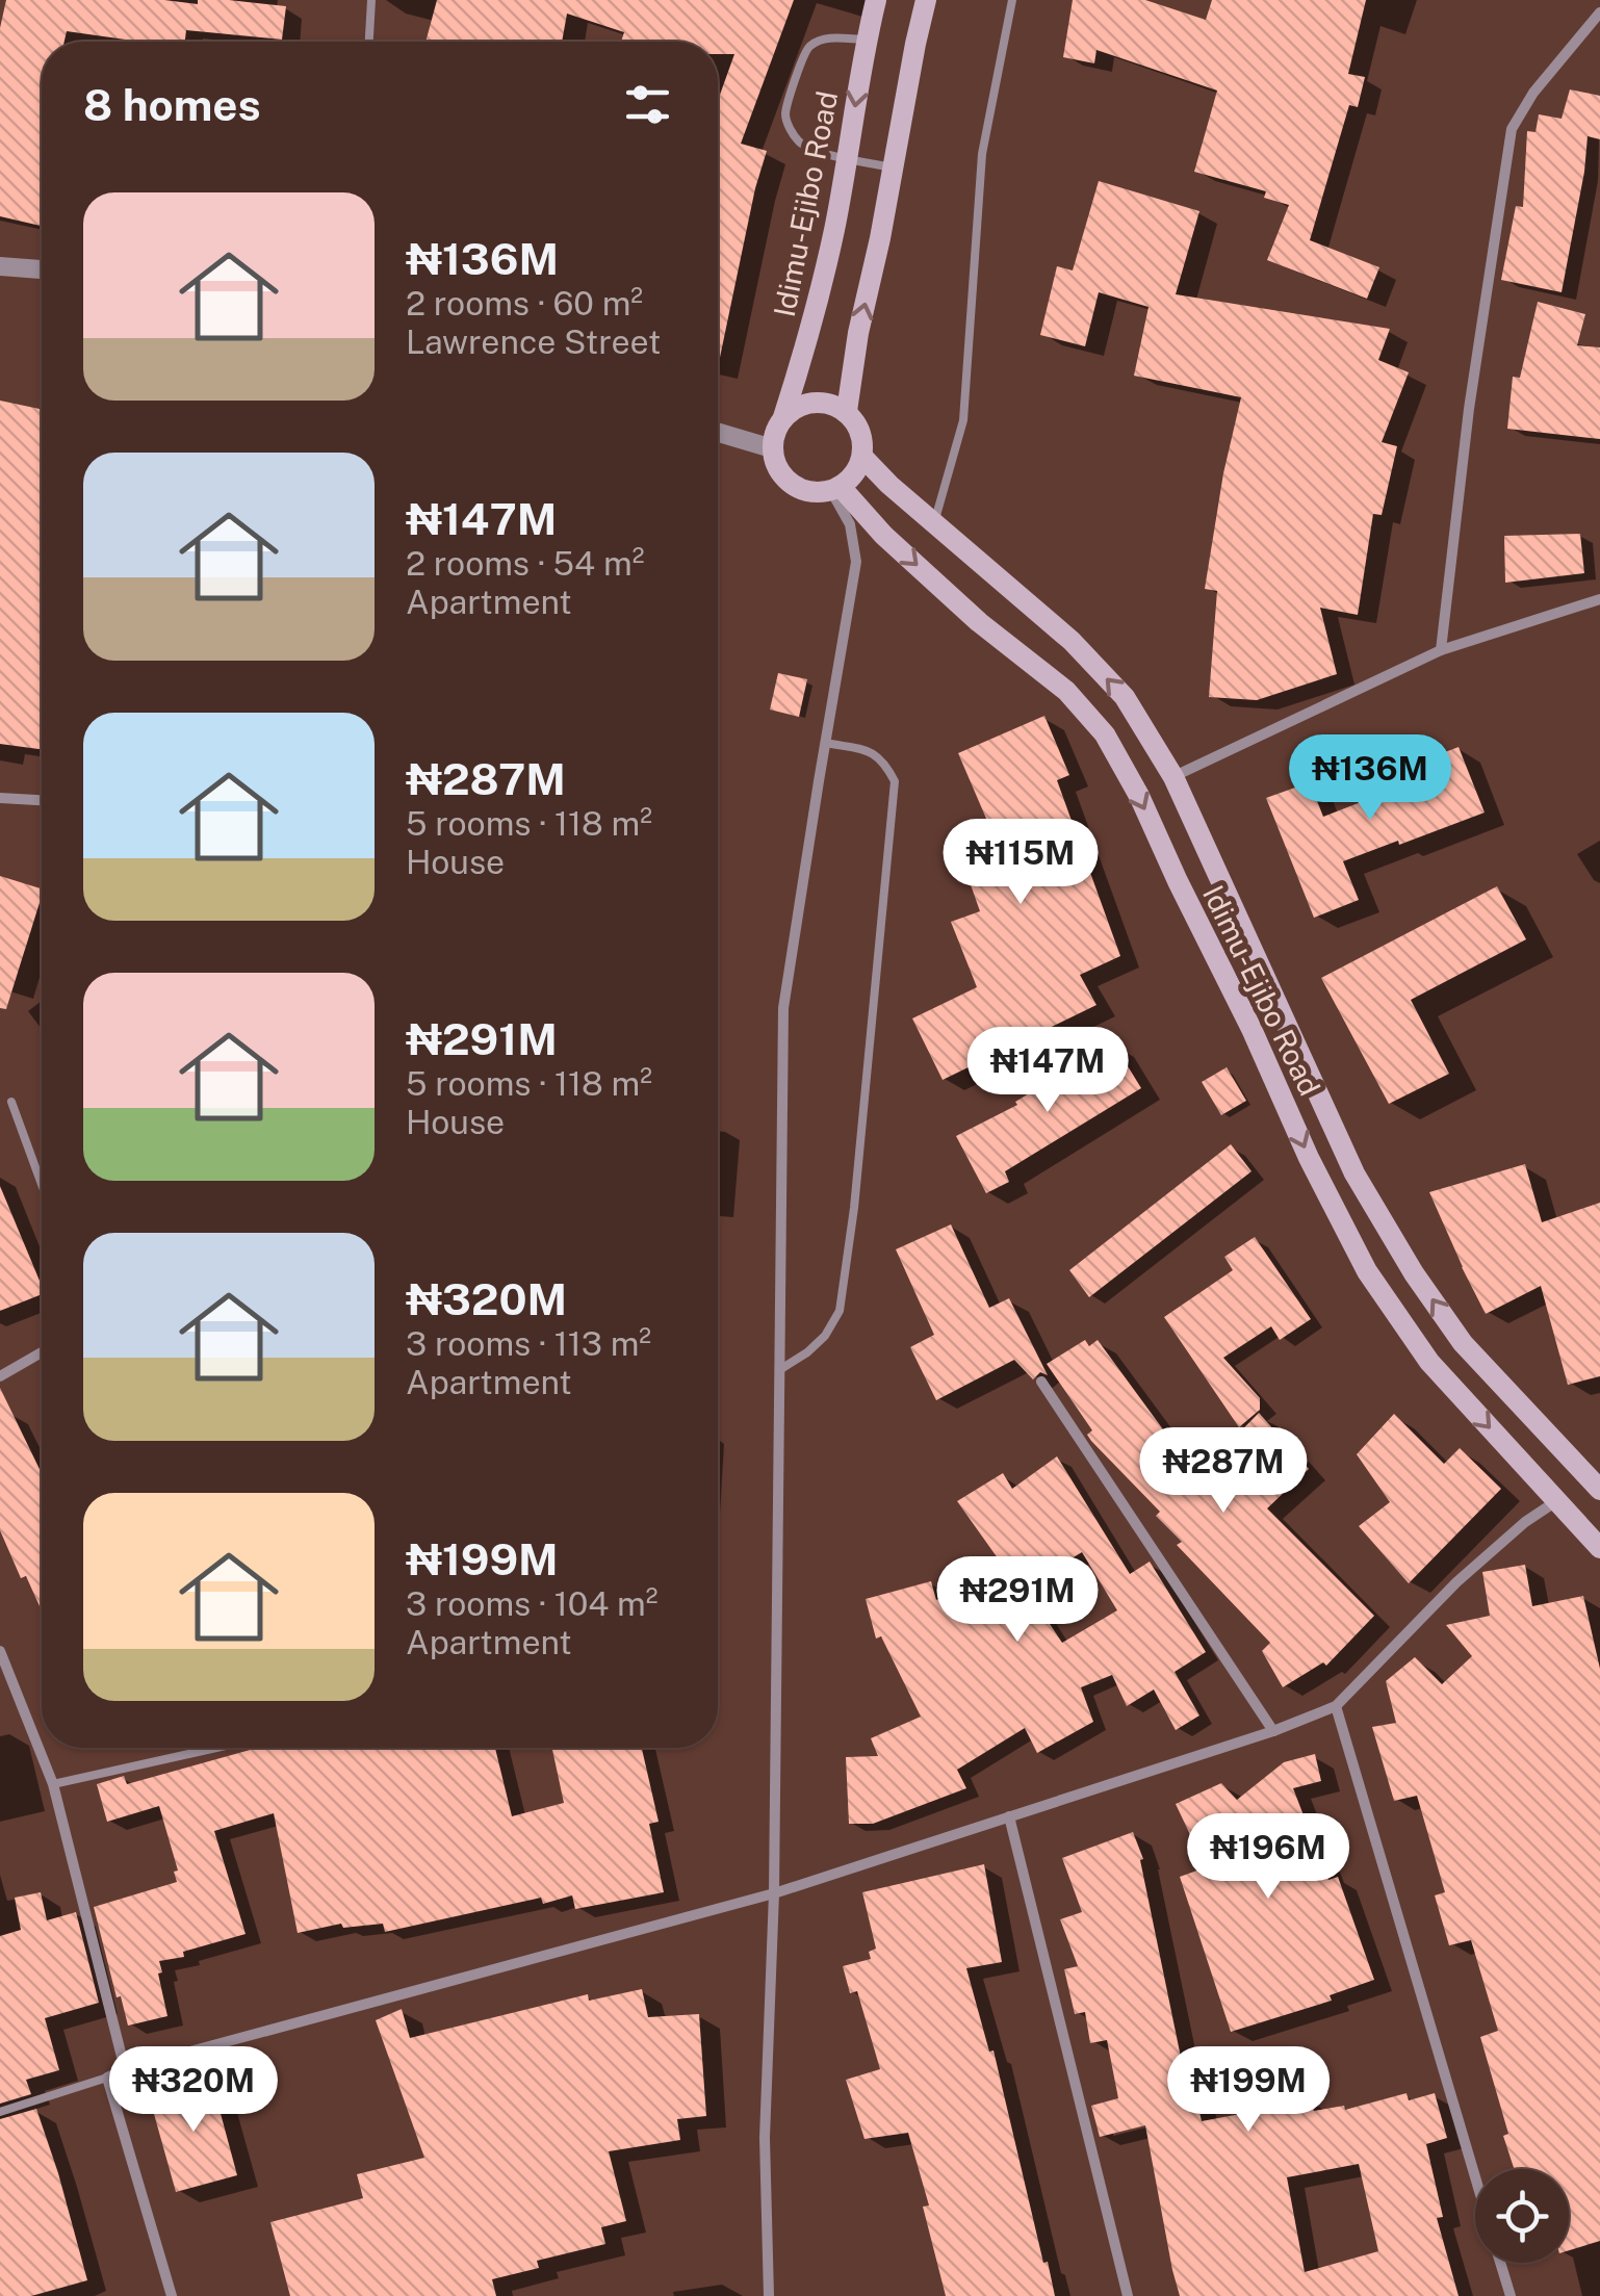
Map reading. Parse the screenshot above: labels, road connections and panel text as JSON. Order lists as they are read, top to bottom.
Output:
{
  "streets": {
    "main road": ["Idimu-Ejibo Road"]
  },
  "page": {
    "heading": "8 homes",
    "list": [
      {
        "name": "₦136M",
        "note": "2 rooms · 60 m² · Lawrence Street"
      },
      {
        "name": "₦147M",
        "note": "2 rooms · 54 m² · Apartment"
      },
      {
        "name": "₦287M",
        "note": "5 rooms · 118 m² · House"
      },
      {
        "name": "₦291M",
        "note": "5 rooms · 118 m² · House"
      },
      {
        "name": "₦320M",
        "note": "3 rooms · 113 m² · Apartment"
      },
      {
        "name": "₦199M",
        "note": "3 rooms · 104 m² · Apartment"
      }
    ],
    "price": [
      "₦136M",
      "₦115M",
      "₦147M",
      "₦287M",
      "₦291M",
      "₦196M",
      "₦320M",
      "₦199M"
    ]
  }
}
